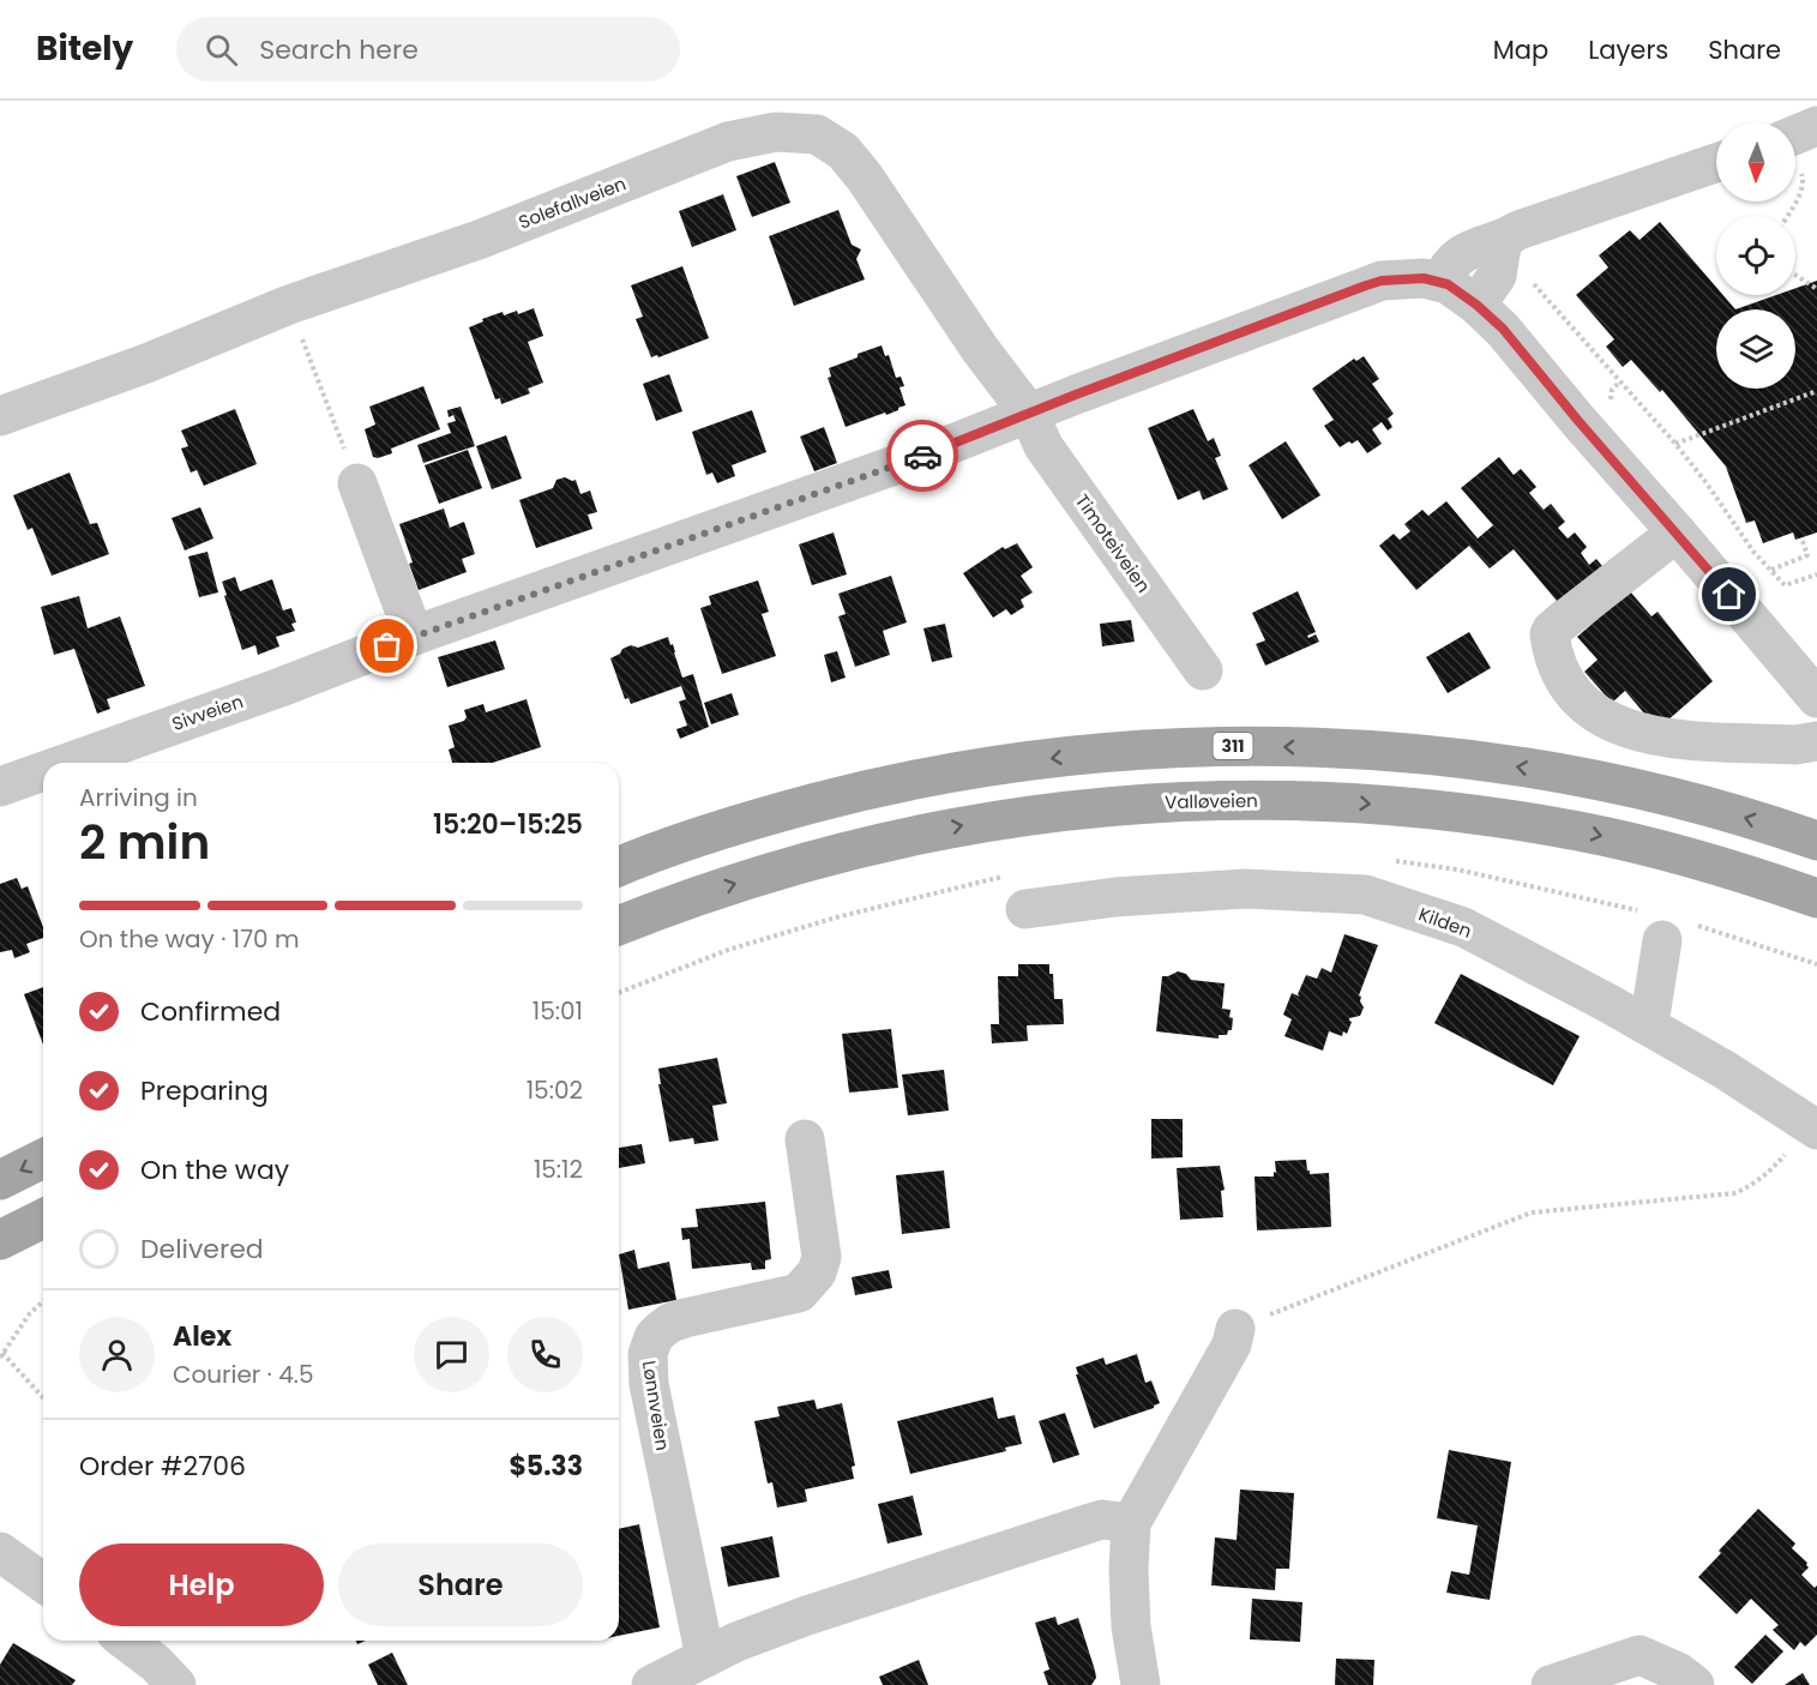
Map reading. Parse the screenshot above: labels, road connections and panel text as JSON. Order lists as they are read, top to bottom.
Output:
{
  "streets": {
    "main road": ["311", "Valløveien"],
    "street": [
      "Solefallveien",
      "Timoteiveien",
      "Sivveien",
      "Kilden",
      "Lønnveien"
    ]
  },
  "crossings": [
    ["Solefallveien", "Timoteiveien"],
    ["Solefallveien", "Sivveien"],
    ["Timoteiveien", "Sivveien"]
  ],
  "north": "bottom",
  "page": {
    "header": "Bitely",
    "search": "Search here",
    "nav": ["Map", "Layers", "Share"],
    "heading": ["2 min", "Arriving in", "15:20–15:25"],
    "panel": [
      "Alex",
      "Courier · 4.5",
      "Order #2706",
      "$5.33"
    ],
    "bar": "On the way · 170 m",
    "list": [
      ["Confirmed", "15:01"],
      ["Preparing", "15:02"],
      ["On the way", "15:12"],
      "Delivered"
    ],
    "buttons": ["Help", "Share"]
  }
}
